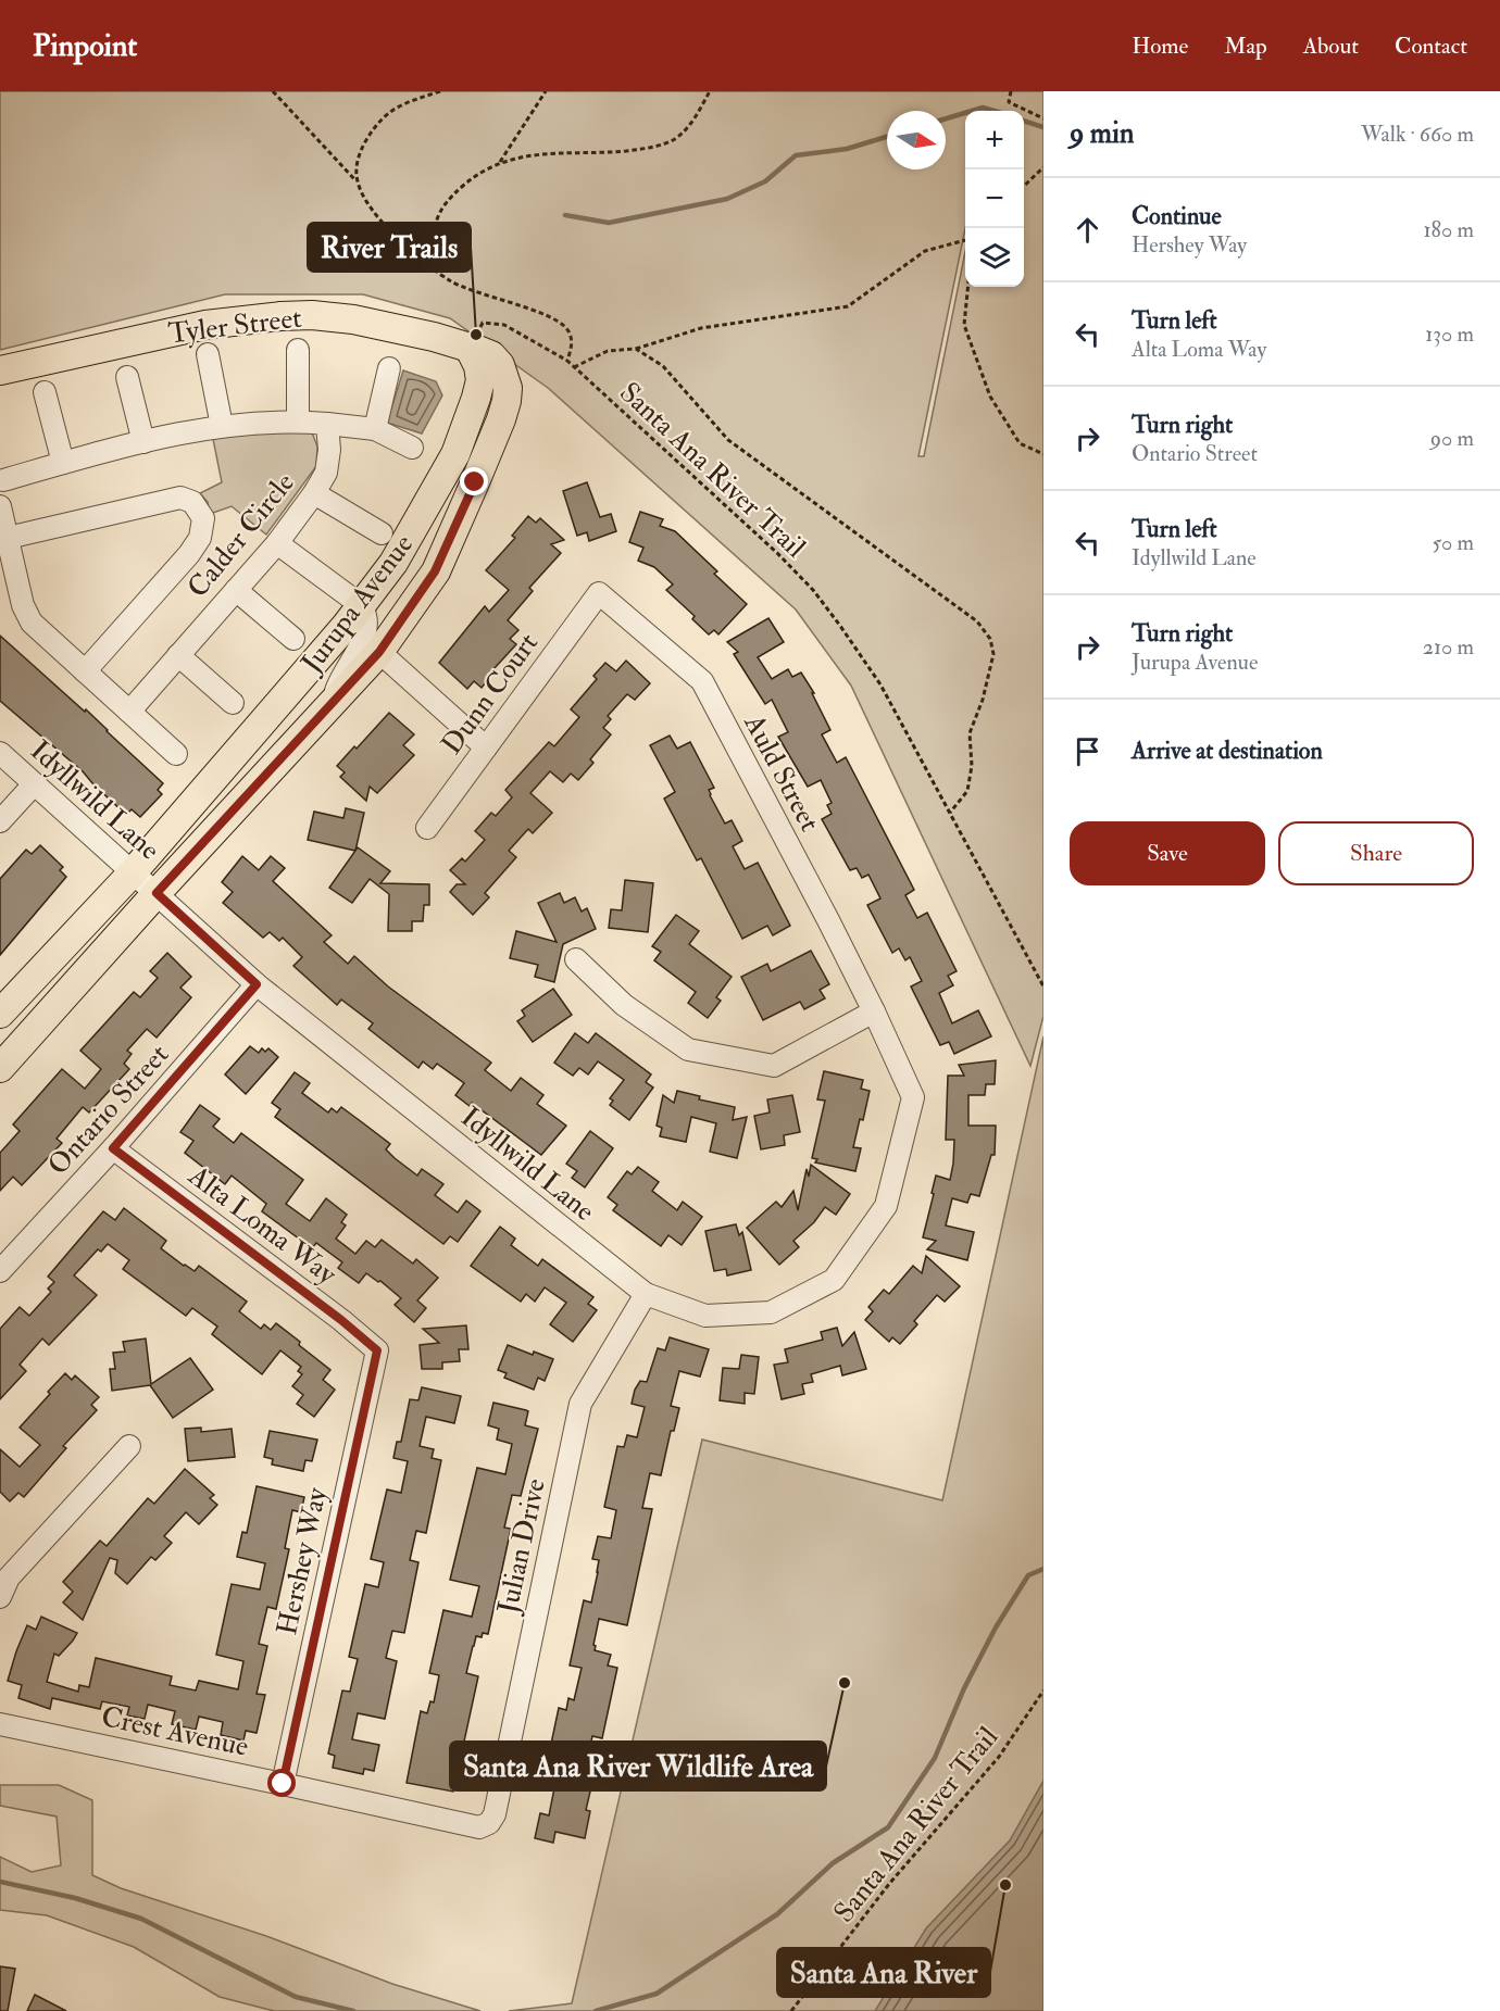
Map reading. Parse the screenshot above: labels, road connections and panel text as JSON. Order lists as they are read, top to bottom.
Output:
{
  "streets": {
    "main road": ["Tyler Street", "Jurupa Avenue"],
    "street": [
      "Calder Circle",
      "Dunn Court",
      "Auld Street",
      "Idyllwild Lane",
      "Ontario Street",
      "Alta Loma Way",
      "Julian Drive",
      "Hershey Way",
      "Crest Avenue"
    ],
    "path": ["Santa Ana River Trail"]
  },
  "crossings": [
    ["Tyler Street", "Santa Ana River Trail"],
    ["Tyler Street", "Jurupa Avenue"],
    ["Santa Ana River Trail", "Jurupa Avenue"],
    ["Jurupa Avenue", "Idyllwild Lane"],
    ["Dunn Court", "Auld Street"],
    ["Auld Street", "Idyllwild Lane"],
    ["Idyllwild Lane", "Ontario Street"],
    ["Idyllwild Lane", "Julian Drive"],
    ["Ontario Street", "Alta Loma Way"],
    ["Alta Loma Way", "Hershey Way"],
    ["Julian Drive", "Crest Avenue"],
    ["Hershey Way", "Crest Avenue"]
  ],
  "places": ["River Trails", "Santa Ana River Wildlife Area", "Santa Ana River"],
  "north": "right",
  "page": {
    "header": "Pinpoint",
    "nav": [
      "Home",
      "Map",
      "About",
      "Contact"
    ],
    "heading": ["9 min", "Walk · 660 m"],
    "map_buttons": ["+", "−"],
    "list": [
      ["Continue", "Hershey Way", "180 m"],
      ["Turn left", "Alta Loma Way", "130 m"],
      ["Turn right", "Ontario Street", "90 m"],
      ["Turn left", "Idyllwild Lane", "50 m"],
      ["Turn right", "Jurupa Avenue", "210 m"],
      "Arrive at destination"
    ],
    "buttons": ["Save", "Share"]
  }
}
